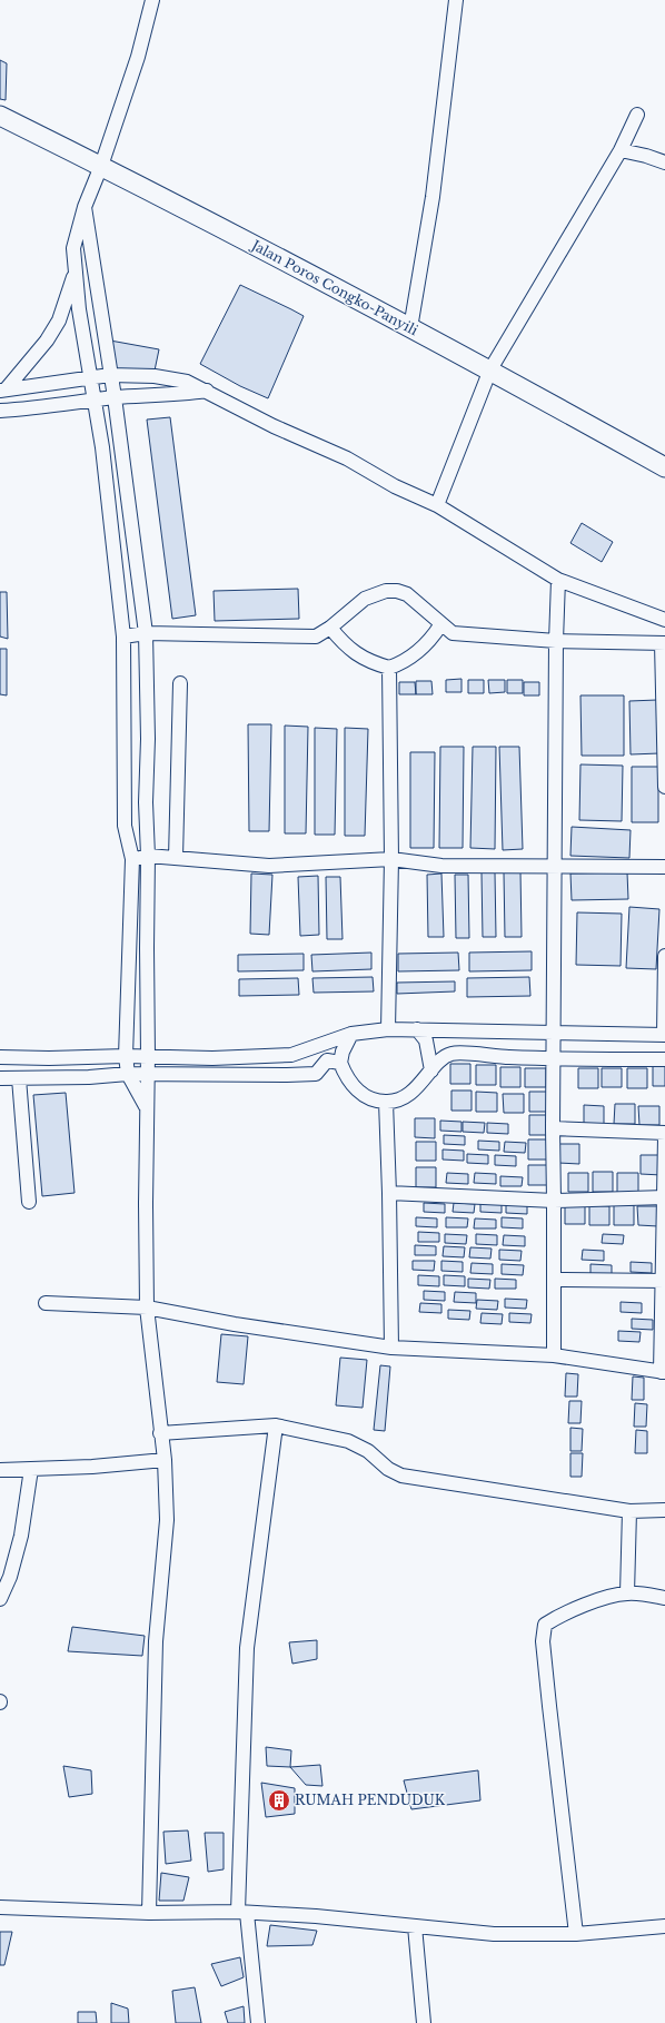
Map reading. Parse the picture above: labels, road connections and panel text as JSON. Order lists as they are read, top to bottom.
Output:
{
  "streets": {
    "main road": ["Jalan Poros Congko-Panyili"]
  },
  "places": {
    "building": ["RUMAH PENDUDUK"]
  }
}
